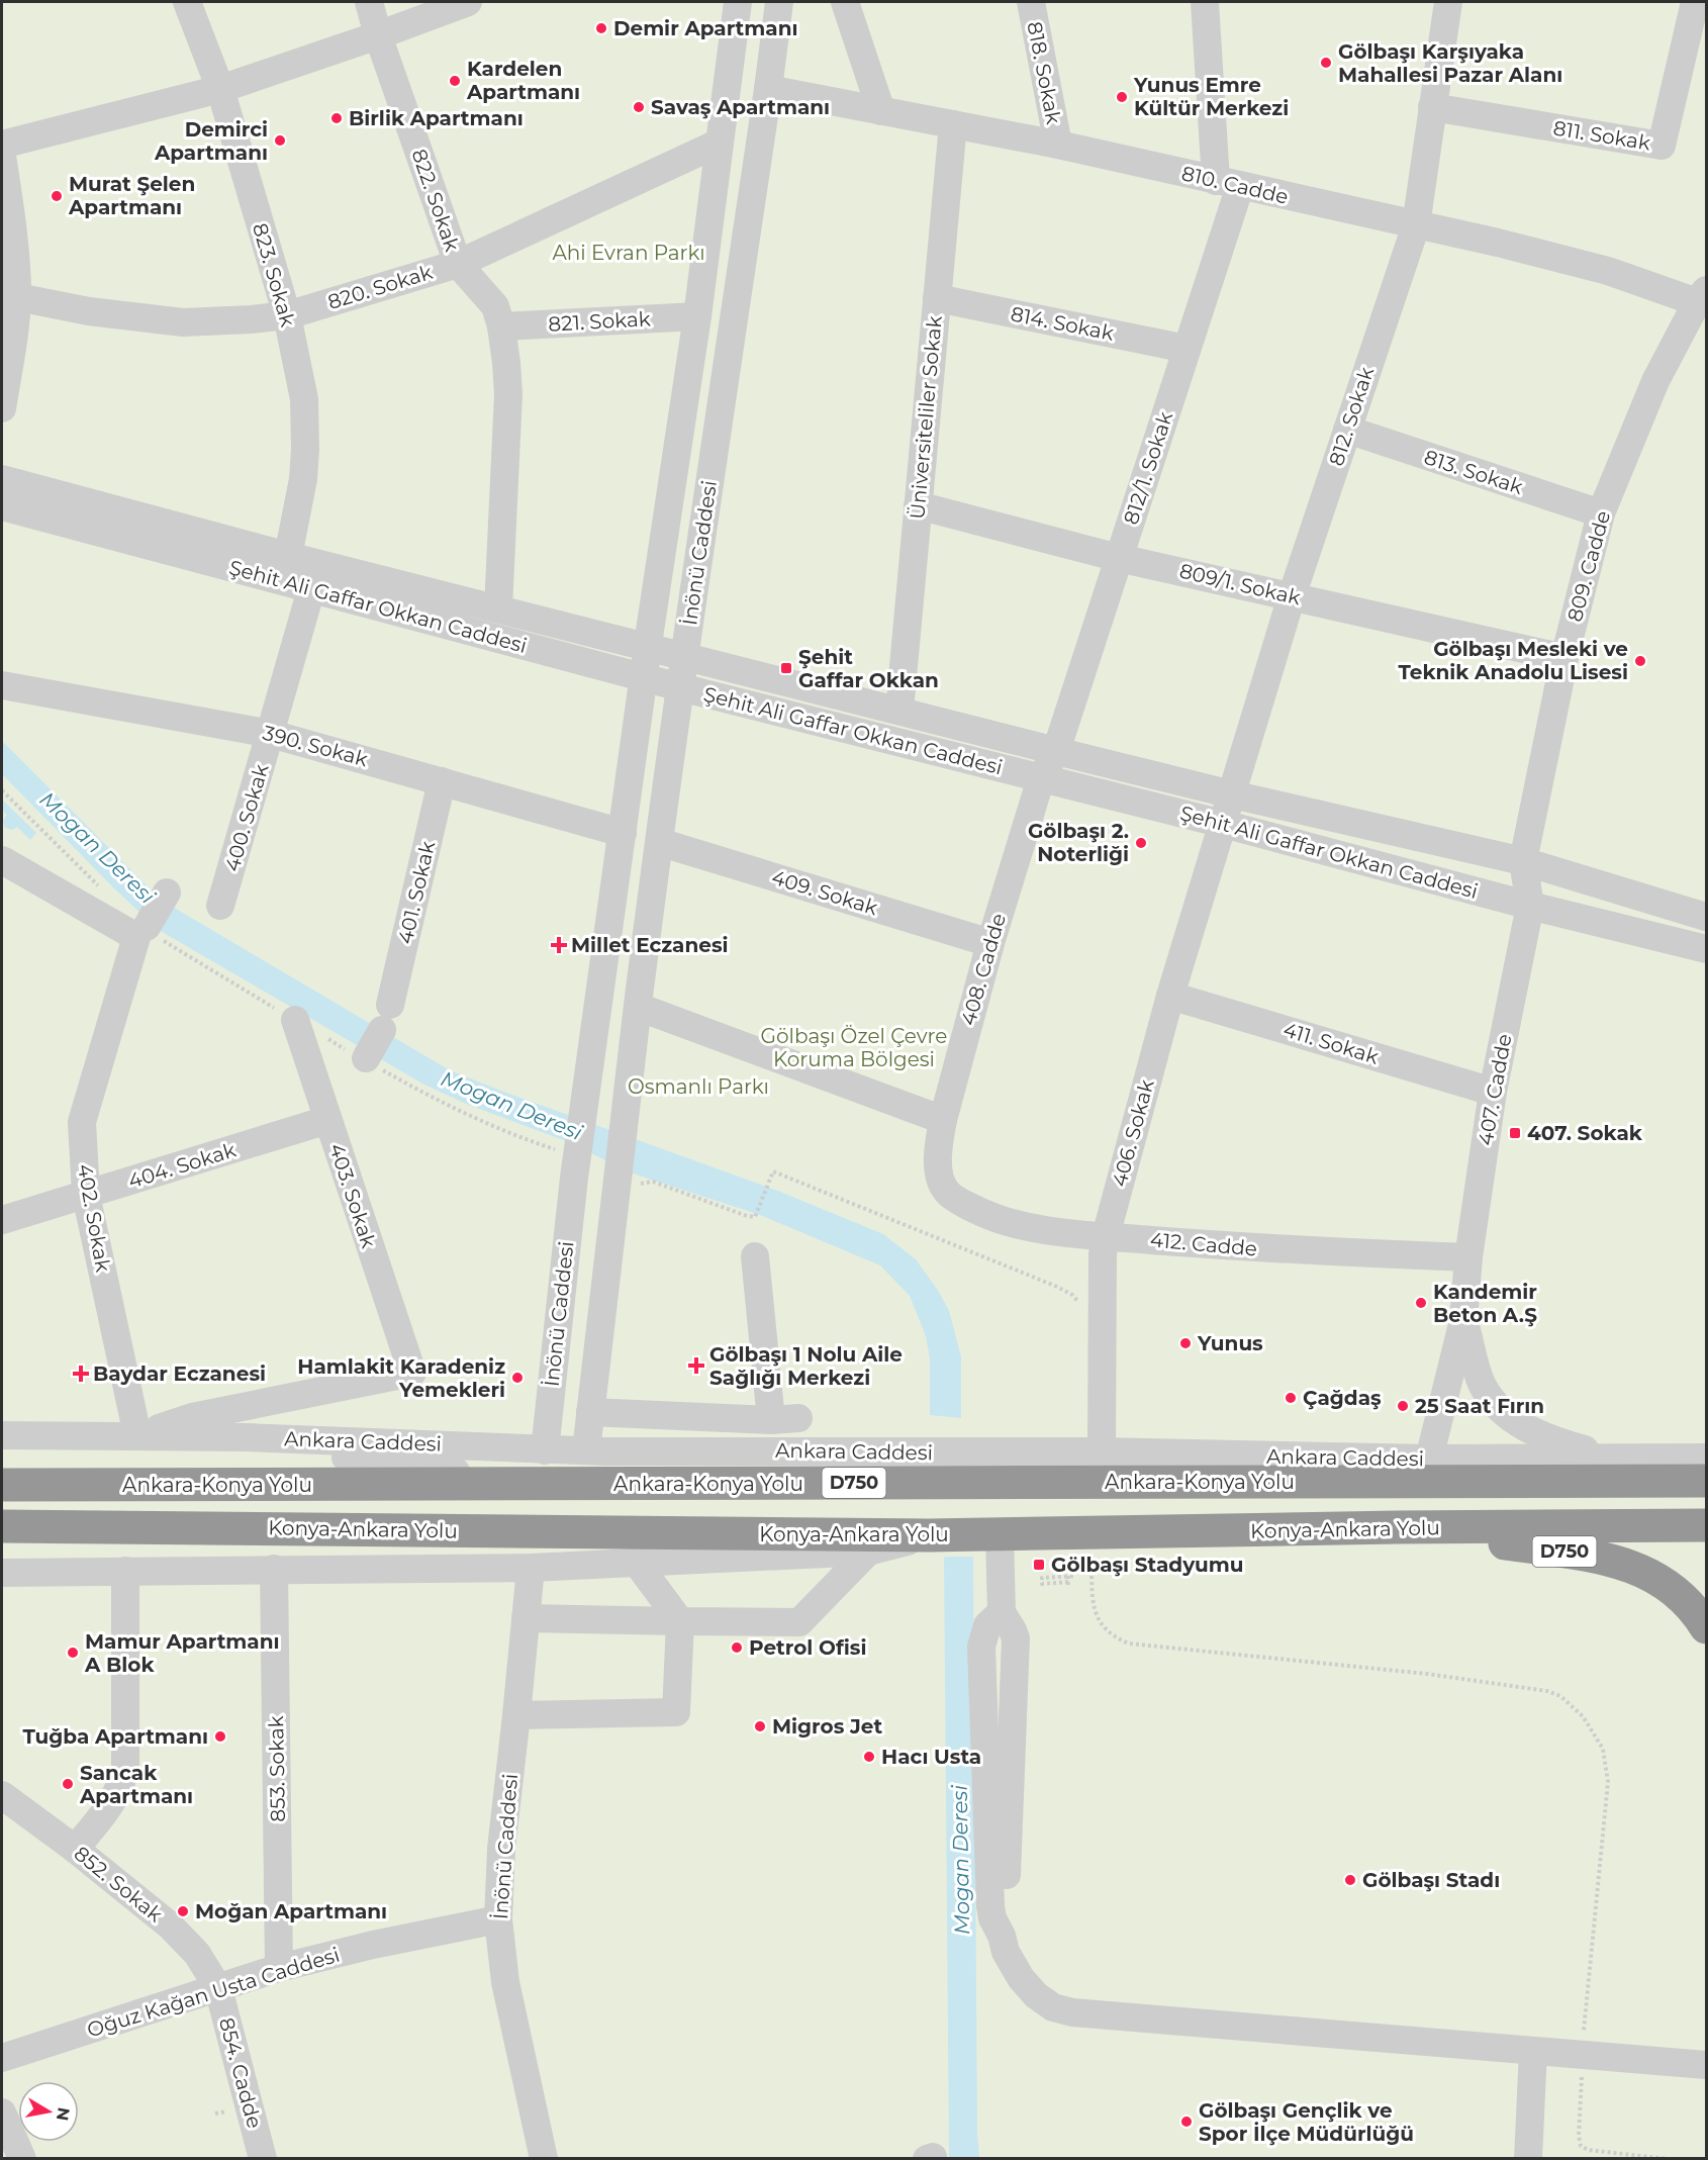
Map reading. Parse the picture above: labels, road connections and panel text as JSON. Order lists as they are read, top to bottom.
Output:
{
  "streets": {
    "highway": ["Ankara-Konya Yolu", "D750", "Konya-Ankara Yolu"],
    "street": [
      "818. Sokak",
      "811. Sokak",
      "810. Cadde",
      "822. Sokak",
      "823. Sokak",
      "820. Sokak",
      "821. Sokak",
      "814. Sokak",
      "812. Sokak",
      "Üniversiteliler Sokak",
      "812/1. Sokak",
      "813. Sokak",
      "İnönü Caddesi",
      "809. Cadde",
      "809/1. Sokak",
      "Şehit Ali Gaffar Okkan Caddesi",
      "390. Sokak",
      "400. Sokak",
      "401. Sokak",
      "409. Sokak",
      "408. Cadde",
      "411. Sokak",
      "407. Cadde",
      "406. Sokak",
      "404. Sokak",
      "403. Sokak",
      "402. Sokak",
      "412. Cadde",
      "Ankara Caddesi",
      "853. Sokak",
      "852. Sokak",
      "Oğuz Kağan Usta Caddesi",
      "854. Cadde"
    ]
  },
  "crossings": [
    ["818. Sokak", "810. Cadde"],
    ["811. Sokak", "812. Sokak"],
    ["810. Cadde", "812. Sokak"],
    ["810. Cadde", "Üniversiteliler Sokak"],
    ["810. Cadde", "812/1. Sokak"],
    ["810. Cadde", "İnönü Caddesi"],
    ["810. Cadde", "809. Cadde"],
    ["822. Sokak", "820. Sokak"],
    ["822. Sokak", "821. Sokak"],
    ["822. Sokak", "Şehit Ali Gaffar Okkan Caddesi"],
    ["823. Sokak", "820. Sokak"],
    ["823. Sokak", "Şehit Ali Gaffar Okkan Caddesi"],
    ["820. Sokak", "İnönü Caddesi"],
    ["821. Sokak", "İnönü Caddesi"],
    ["814. Sokak", "Üniversiteliler Sokak"],
    ["814. Sokak", "812/1. Sokak"],
    ["812. Sokak", "813. Sokak"],
    ["812. Sokak", "809/1. Sokak"],
    ["812. Sokak", "Şehit Ali Gaffar Okkan Caddesi"],
    ["812. Sokak", "406. Sokak"],
    ["Üniversiteliler Sokak", "809/1. Sokak"],
    ["Üniversiteliler Sokak", "Şehit Ali Gaffar Okkan Caddesi"],
    ["812/1. Sokak", "809/1. Sokak"],
    ["812/1. Sokak", "Şehit Ali Gaffar Okkan Caddesi"],
    ["812/1. Sokak", "408. Cadde"],
    ["813. Sokak", "809. Cadde"],
    ["İnönü Caddesi", "Şehit Ali Gaffar Okkan Caddesi"],
    ["İnönü Caddesi", "390. Sokak"],
    ["İnönü Caddesi", "409. Sokak"],
    ["İnönü Caddesi", "Ankara Caddesi"],
    ["İnönü Caddesi", "Oğuz Kağan Usta Caddesi"],
    ["809. Cadde", "809/1. Sokak"],
    ["809. Cadde", "Şehit Ali Gaffar Okkan Caddesi"],
    ["809. Cadde", "407. Cadde"],
    ["Şehit Ali Gaffar Okkan Caddesi", "400. Sokak"],
    ["Şehit Ali Gaffar Okkan Caddesi", "408. Cadde"],
    ["Şehit Ali Gaffar Okkan Caddesi", "407. Cadde"],
    ["Şehit Ali Gaffar Okkan Caddesi", "406. Sokak"],
    ["390. Sokak", "400. Sokak"],
    ["390. Sokak", "401. Sokak"],
    ["409. Sokak", "408. Cadde"],
    ["408. Cadde", "412. Cadde"],
    ["411. Sokak", "407. Cadde"],
    ["411. Sokak", "406. Sokak"],
    ["407. Cadde", "412. Cadde"],
    ["406. Sokak", "412. Cadde"],
    ["406. Sokak", "Ankara Caddesi"],
    ["404. Sokak", "403. Sokak"],
    ["404. Sokak", "402. Sokak"],
    ["403. Sokak", "402. Sokak"],
    ["403. Sokak", "Ankara Caddesi"],
    ["402. Sokak", "Ankara Caddesi"],
    ["D750", "Konya-Ankara Yolu"],
    ["853. Sokak", "Oğuz Kağan Usta Caddesi"],
    ["852. Sokak", "Oğuz Kağan Usta Caddesi"],
    ["852. Sokak", "854. Cadde"],
    ["Oğuz Kağan Usta Caddesi", "854. Cadde"]
  ],
  "water": ["Mogan Deresi"],
  "parks": ["Ahi Evran Parkı", "Gölbaşı Özel Çevre Koruma Bölgesi", "Osmanlı Parkı"],
  "places": {
    "other": [
      "Demir Apartmanı",
      "Gölbaşı Karşıyaka Mahallesi Pazar Alanı",
      "Kardelen Apartmanı",
      "Yunus Emre Kültür Merkezi",
      "Savaş Apartmanı",
      "Birlik Apartmanı",
      "Demirci Apartmanı",
      "Murat Şelen Apartmanı",
      "Gölbaşı Mesleki ve Teknik Anadolu Lisesi",
      "Gölbaşı 2. Noterliği",
      "Kandemir Beton A.Ş",
      "Yunus",
      "Hamlakit Karadeniz Yemekleri",
      "Çağdaş",
      "25 Saat Fırın",
      "Petrol Ofisi",
      "Mamur Apartmanı A Blok",
      "Migros Jet",
      "Tuğba Apartmanı",
      "Hacı Usta",
      "Sancak Apartmanı",
      "Gölbaşı Stadı",
      "Moğan Apartmanı",
      "Gölbaşı Gençlik ve Spor İlçe Müdürlüğü"
    ],
    "transit": ["Şehit Gaffar Okkan", "407. Sokak", "Gölbaşı Stadyumu"],
    "health": ["Millet Eczanesi", "Gölbaşı 1 Nolu Aile Sağlığı Merkezi", "Baydar Eczanesi"]
  },
  "north": "right"
}
